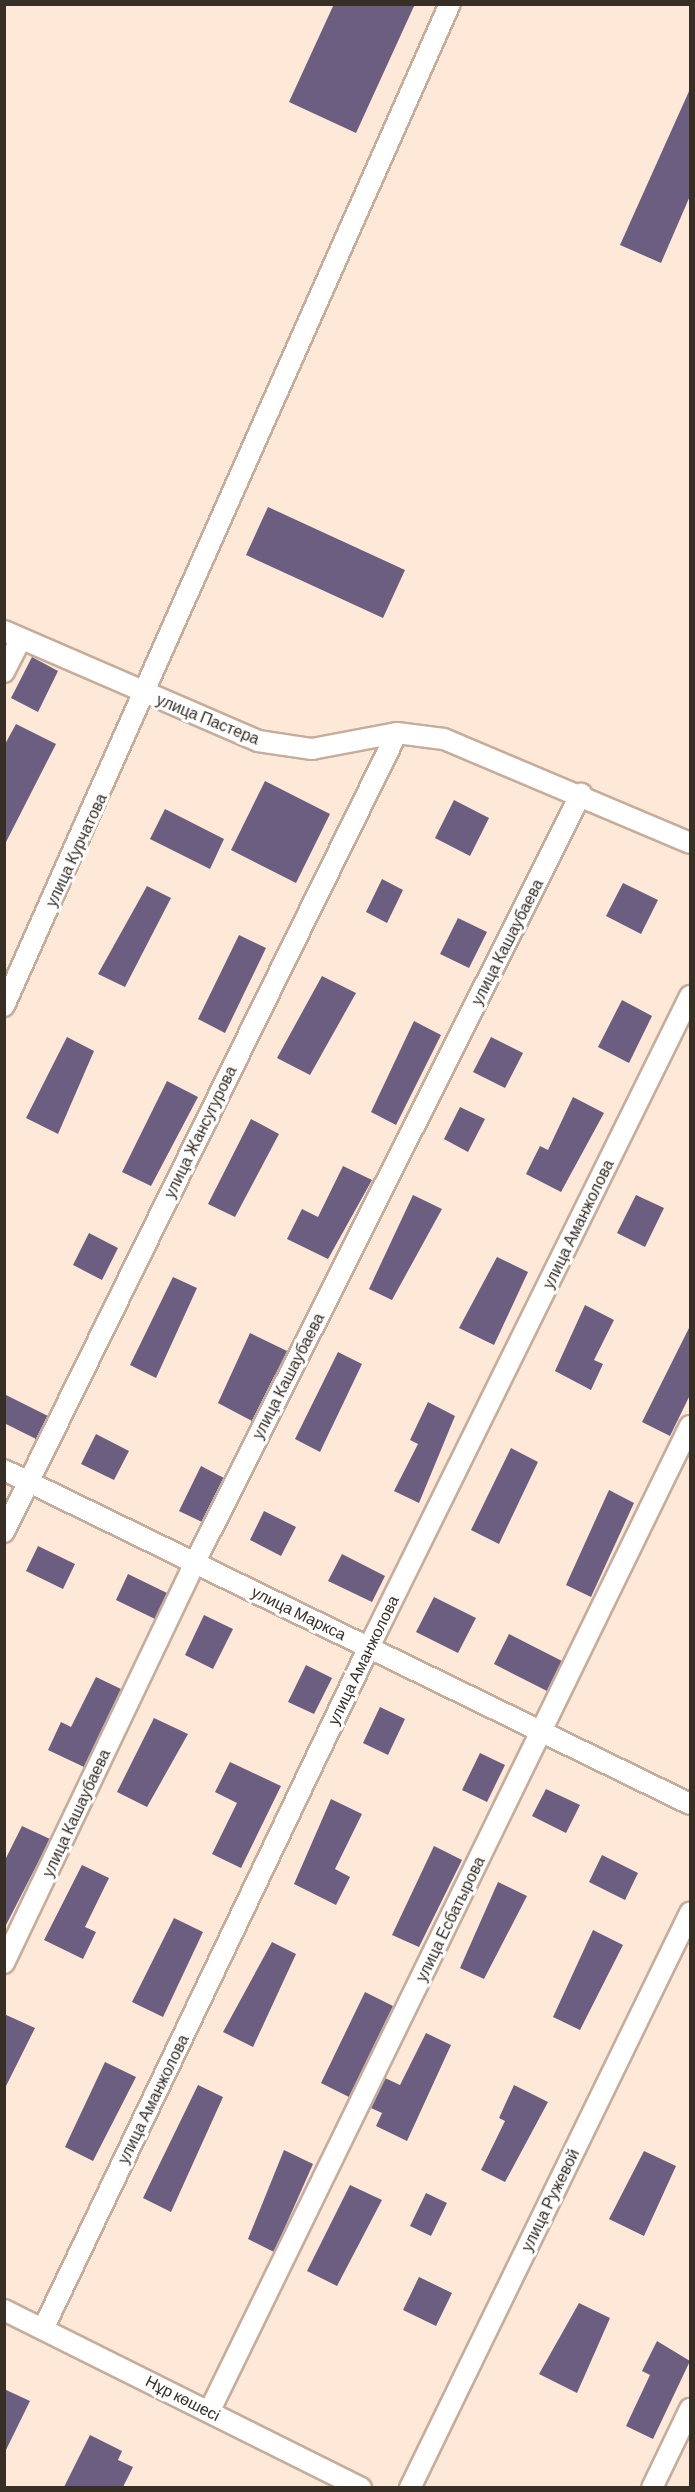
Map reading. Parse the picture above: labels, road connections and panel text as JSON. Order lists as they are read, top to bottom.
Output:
{
  "streets": {
    "street": [
      "улица Пастера",
      "улица Курчатова",
      "улица Кашаубаева",
      "улица Жансугурова",
      "улица Аманжолова",
      "улица Маркса",
      "улица Есбатырова",
      "улица Ружевой",
      "Нұр көшесі"
    ]
  },
  "crossings": [
    ["улица Пастера", "улица Курчатова"],
    ["улица Пастера", "улица Кашаубаева"],
    ["улица Пастера", "улица Жансугурова"],
    ["улица Кашаубаева", "улица Маркса"],
    ["улица Жансугурова", "улица Маркса"],
    ["улица Аманжолова", "улица Маркса"],
    ["улица Аманжолова", "Нұр көшесі"],
    ["улица Маркса", "улица Есбатырова"],
    ["улица Есбатырова", "Нұр көшесі"]
  ]
}
